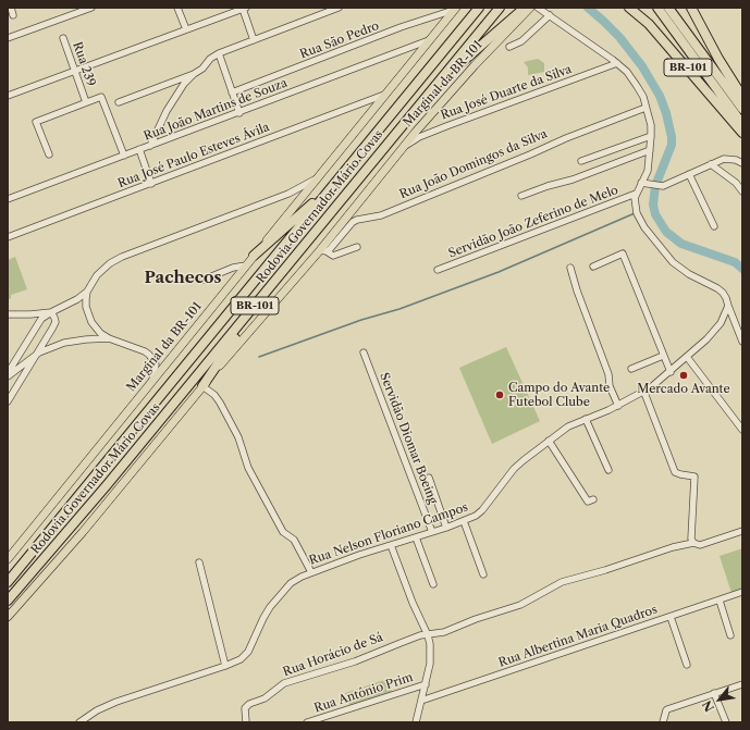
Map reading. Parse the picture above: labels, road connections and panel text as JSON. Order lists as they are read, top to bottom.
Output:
{
  "streets": {
    "highway": ["BR-101", "Rodovia Governador Mário Covas"],
    "main road": ["Marginal da BR-101"],
    "street": [
      "Rua São Pedro",
      "Rua 239",
      "Rua José Duarte da Silva",
      "Rua João Martins de Souza",
      "Rua José Paulo Esteves Ávila",
      "Rua João Domingos da Silva",
      "Servidão João Zeferino de Melo",
      "Servidão Diomar Boeing",
      "Rua Nelson Floriano Campos",
      "Rua Albertina Maria Quadros",
      "Rua Horácio de Sá",
      "Rua Antônio Prim"
    ]
  },
  "crossings": [
    ["Rua São Pedro", "Marginal da BR-101"],
    ["Marginal da BR-101", "Rua José Duarte da Silva"],
    ["Marginal da BR-101", "Rua João Martins de Souza"],
    ["Marginal da BR-101", "Rua José Paulo Esteves Ávila"],
    ["Marginal da BR-101", "Rua João Domingos da Silva"],
    ["Servidão Diomar Boeing", "Rua Nelson Floriano Campos"]
  ],
  "districts": ["Pachecos"],
  "places": ["Mercado Avante", "Campo do Avante Futebol Clube"],
  "north": "bottom left"
}
